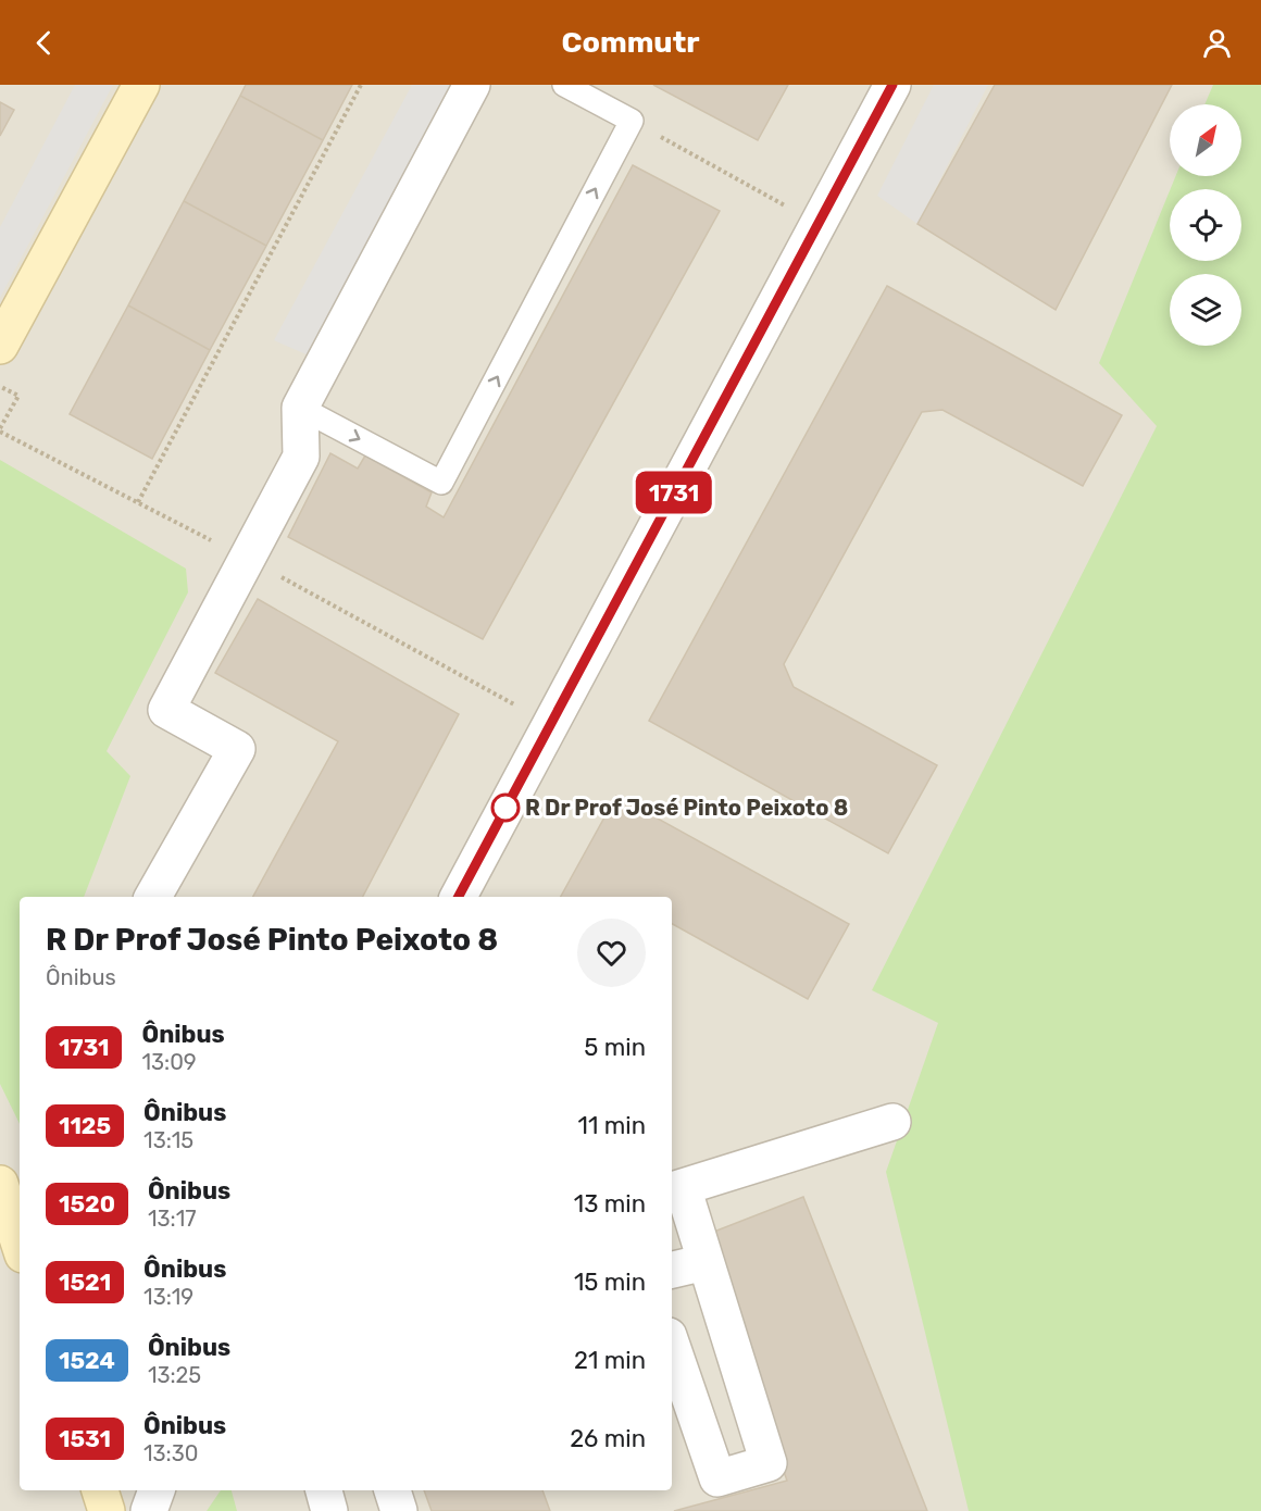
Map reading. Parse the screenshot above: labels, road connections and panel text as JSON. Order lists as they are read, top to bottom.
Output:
{
  "places": ["R Dr Prof José Pinto Peixoto 8"],
  "lines": ["bus line 1731"],
  "north": "top right",
  "page": {
    "header": "Commutr",
    "on_map": "1731",
    "heading": ["R Dr Prof José Pinto Peixoto 8", "Ônibus"],
    "list": [
      {
        "mark": "1731",
        "name": "Ônibus",
        "note": "13:09",
        "value": "5 min"
      },
      {
        "mark": "1125",
        "name": "Ônibus",
        "note": "13:15",
        "value": "11 min"
      },
      {
        "mark": "1520",
        "name": "Ônibus",
        "note": "13:17",
        "value": "13 min"
      },
      {
        "mark": "1521",
        "name": "Ônibus",
        "note": "13:19",
        "value": "15 min"
      },
      {
        "mark": "1524",
        "name": "Ônibus",
        "note": "13:25",
        "value": "21 min"
      },
      {
        "mark": "1531",
        "name": "Ônibus",
        "note": "13:30",
        "value": "26 min"
      }
    ]
  }
}
